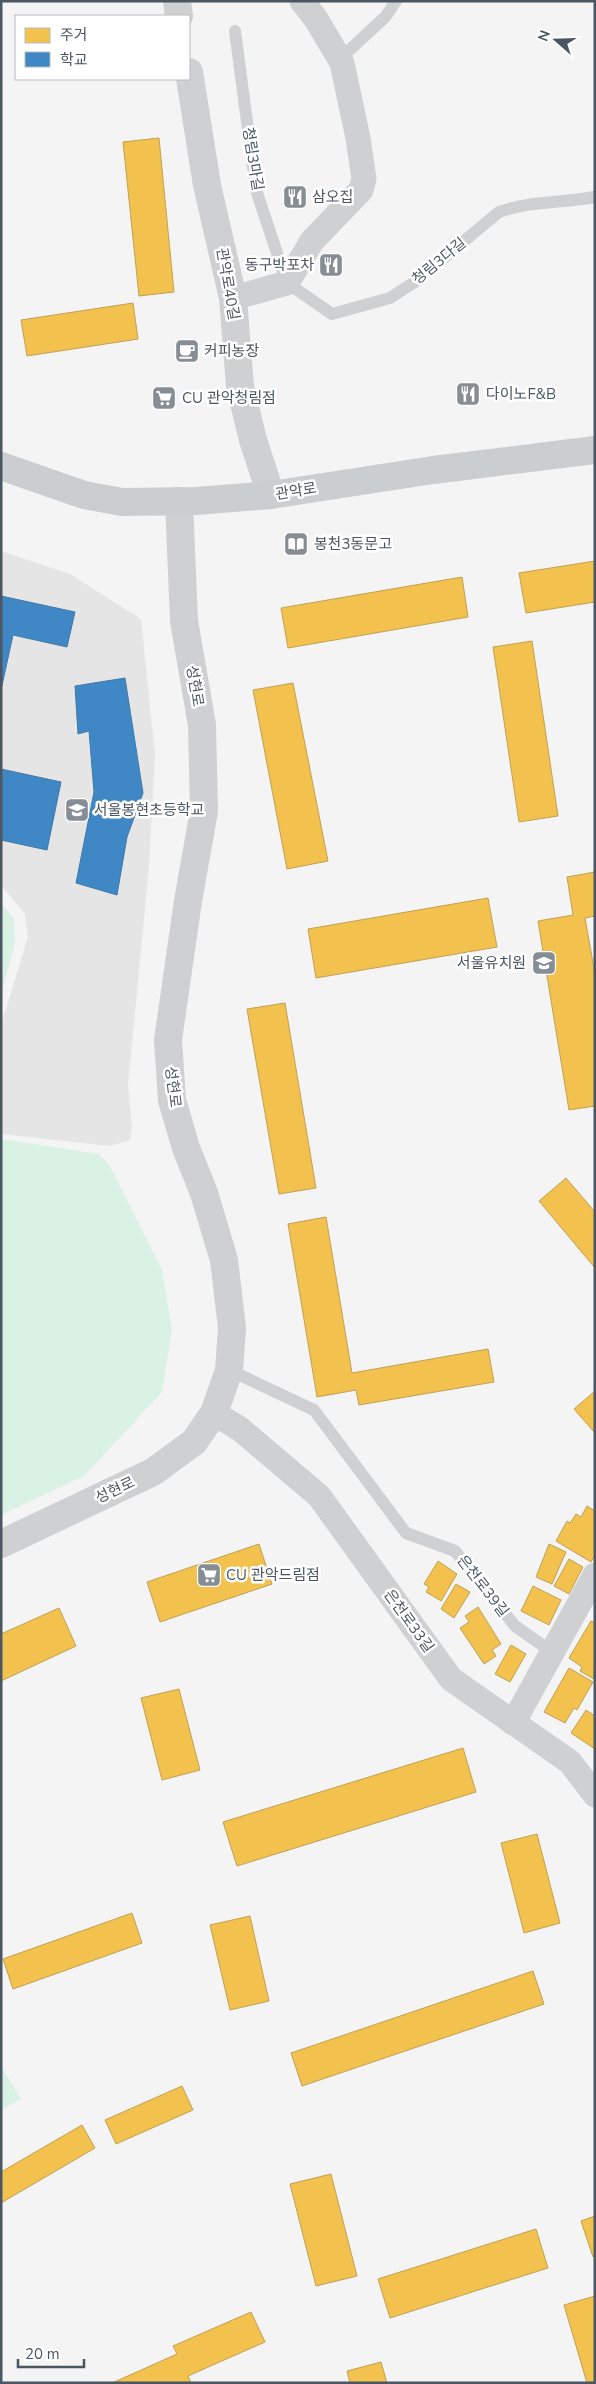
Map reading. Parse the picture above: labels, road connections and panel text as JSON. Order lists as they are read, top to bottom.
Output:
{
  "streets": {
    "main road": ["관악로"],
    "street": ["관악로40길", "성현로", "은천로33길"],
    "lane": ["청림3마길", "청림3다길", "은천로39길"]
  },
  "crossings": [
    ["청림3마길", "청림3다길"],
    ["관악로40길", "관악로"],
    ["관악로", "성현로"],
    ["성현로", "은천로39길"],
    ["성현로", "은천로33길"]
  ],
  "places": {
    "restaurant": ["삼오집", "동구박포차", "다이노F&B"],
    "cafe": ["커피농장"],
    "supermarket": ["CU 관악청림점", "CU 관악드림점"],
    "library": ["봉천3동문고"],
    "school or university": ["서울봉현초등학교", "서울유치원"]
  },
  "legend": ["주거", "학교"],
  "scale_bar": "20 m",
  "north": "left"
}
